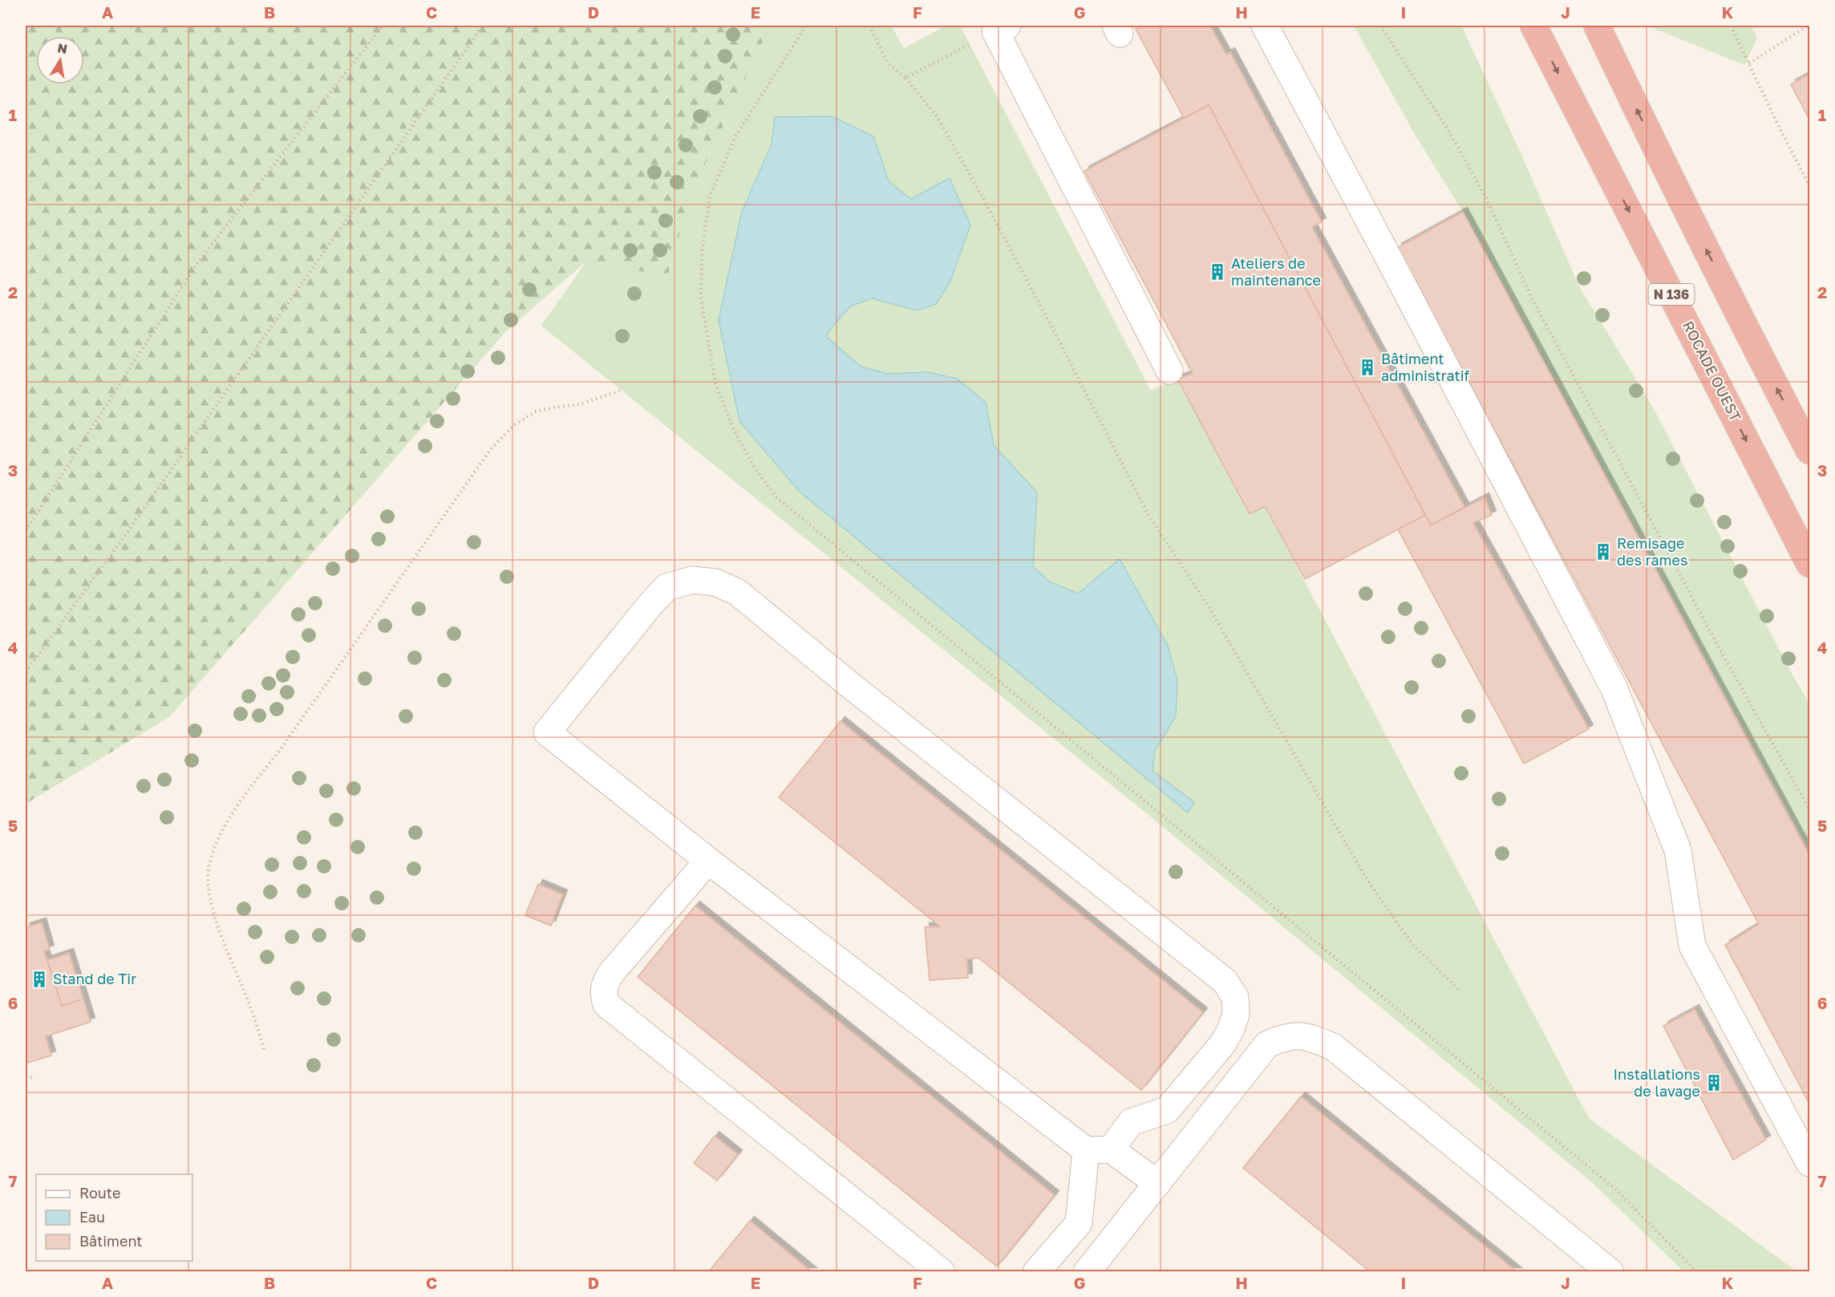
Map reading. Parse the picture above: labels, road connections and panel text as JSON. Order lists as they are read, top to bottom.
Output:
{
  "streets": {
    "highway": ["N 136", "ROCADE OUEST"]
  },
  "places": {
    "building": [
      "Ateliers de maintenance",
      "Bâtiment administratif",
      "Remisage des rames",
      "Stand de Tir",
      "Installations de lavage"
    ]
  },
  "legend": ["Route", "Eau", "Bâtiment"],
  "north": "top",
  "grid": {
    "columns": [
      "A",
      "B",
      "C",
      "D",
      "E",
      "F",
      "G",
      "H",
      "I",
      "J",
      "K"
    ],
    "rows": [
      "1",
      "2",
      "3",
      "4",
      "5",
      "6",
      "7"
    ]
  }
}
